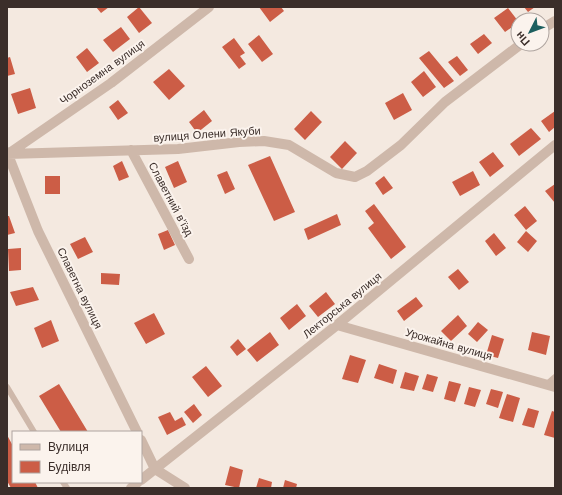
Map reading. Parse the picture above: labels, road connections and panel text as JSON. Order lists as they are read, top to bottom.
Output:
{
  "streets": {
    "street": [
      "Чорноземна вулиця",
      "вулиця Олени Якуби",
      "Славетний в'їзд",
      "Славетна вулиця",
      "Лекторська вулиця",
      "Урожайна вулиця"
    ]
  },
  "crossings": [
    ["Чорноземна вулиця", "вулиця Олени Якуби"],
    ["Чорноземна вулиця", "Славетна вулиця"],
    ["вулиця Олени Якуби", "Славетний в'їзд"],
    ["вулиця Олени Якуби", "Славетна вулиця"],
    ["Лекторська вулиця", "Урожайна вулиця"]
  ],
  "legend": ["Вулиця", "Будівля"],
  "north": "bottom left"
}
